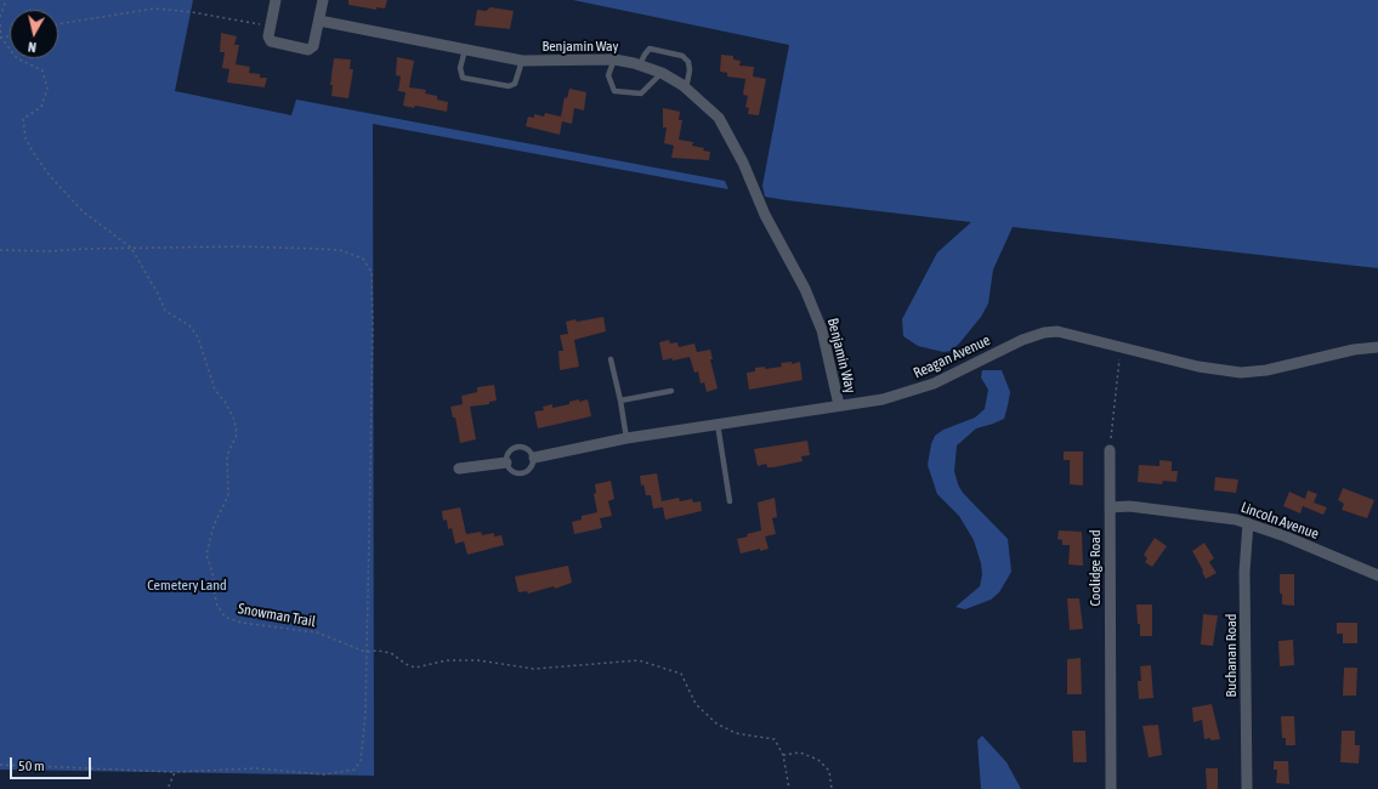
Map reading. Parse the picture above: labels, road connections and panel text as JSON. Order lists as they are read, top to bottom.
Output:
{
  "streets": {
    "street": [
      "Benjamin Way",
      "Reagan Avenue",
      "Lincoln Avenue",
      "Coolidge Road",
      "Buchanan Road"
    ],
    "path": ["Snowman Trail"]
  },
  "crossings": [
    ["Benjamin Way", "Reagan Avenue"],
    ["Lincoln Avenue", "Coolidge Road"],
    ["Lincoln Avenue", "Buchanan Road"]
  ],
  "parks": ["Cemetery Land"],
  "scale_bar": "50 m",
  "north": "bottom"
}
